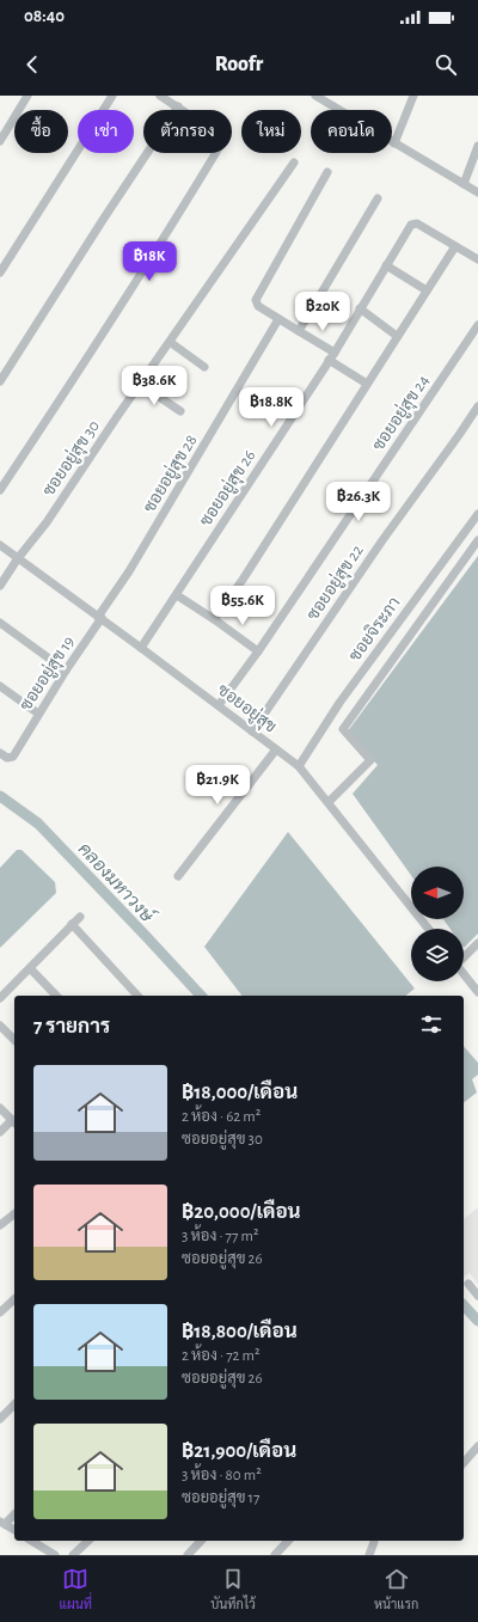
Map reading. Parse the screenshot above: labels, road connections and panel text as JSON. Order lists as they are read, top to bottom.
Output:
{
  "streets": {
    "street": [
      "ซอยอยู่สุข 24",
      "ซอยอยู่สุข 30",
      "ซอยอยู่สุข 28",
      "ซอยอยู่สุข 26",
      "ซอยอยู่สุข 22",
      "ซอยจิระภา",
      "ซอยอยู่สุข 19",
      "ซอยอยู่สุข"
    ]
  },
  "crossings": [
    ["ซอยอยู่สุข 24", "ซอยอยู่สุข"],
    ["ซอยอยู่สุข 30", "ซอยอยู่สุข"],
    ["ซอยอยู่สุข 28", "ซอยอยู่สุข 19"],
    ["ซอยอยู่สุข 28", "ซอยอยู่สุข"],
    ["ซอยอยู่สุข 26", "ซอยอยู่สุข"],
    ["ซอยอยู่สุข 22", "ซอยอยู่สุข"],
    ["ซอยจิระภา", "ซอยอยู่สุข"],
    ["ซอยอยู่สุข 19", "ซอยอยู่สุข"]
  ],
  "water": ["คลองมหาวงษ์"],
  "north": "left",
  "page": {
    "status": "08:40",
    "header": "Roofr",
    "chip": [
      "ซื้อ",
      "เช่า",
      "ตัวกรอง",
      "ใหม่",
      "คอนโด"
    ],
    "price": [
      "฿18K",
      "฿20K",
      "฿38.6K",
      "฿18.8K",
      "฿26.3K",
      "฿55.6K",
      "฿21.9K"
    ],
    "heading": "7 รายการ",
    "list": [
      {
        "name": "฿18,000/เดือน",
        "note": "2 ห้อง · 62 m² · ซอยอยู่สุข 30"
      },
      {
        "name": "฿20,000/เดือน",
        "note": "3 ห้อง · 77 m² · ซอยอยู่สุข 26"
      },
      {
        "name": "฿18,800/เดือน",
        "note": "2 ห้อง · 72 m² · ซอยอยู่สุข 26"
      },
      {
        "name": "฿21,900/เดือน",
        "note": "3 ห้อง · 80 m² · ซอยอยู่สุข 17"
      }
    ],
    "tabs": ["แผนที่", "บันทึกไว้", "หน้าแรก"]
  }
}
